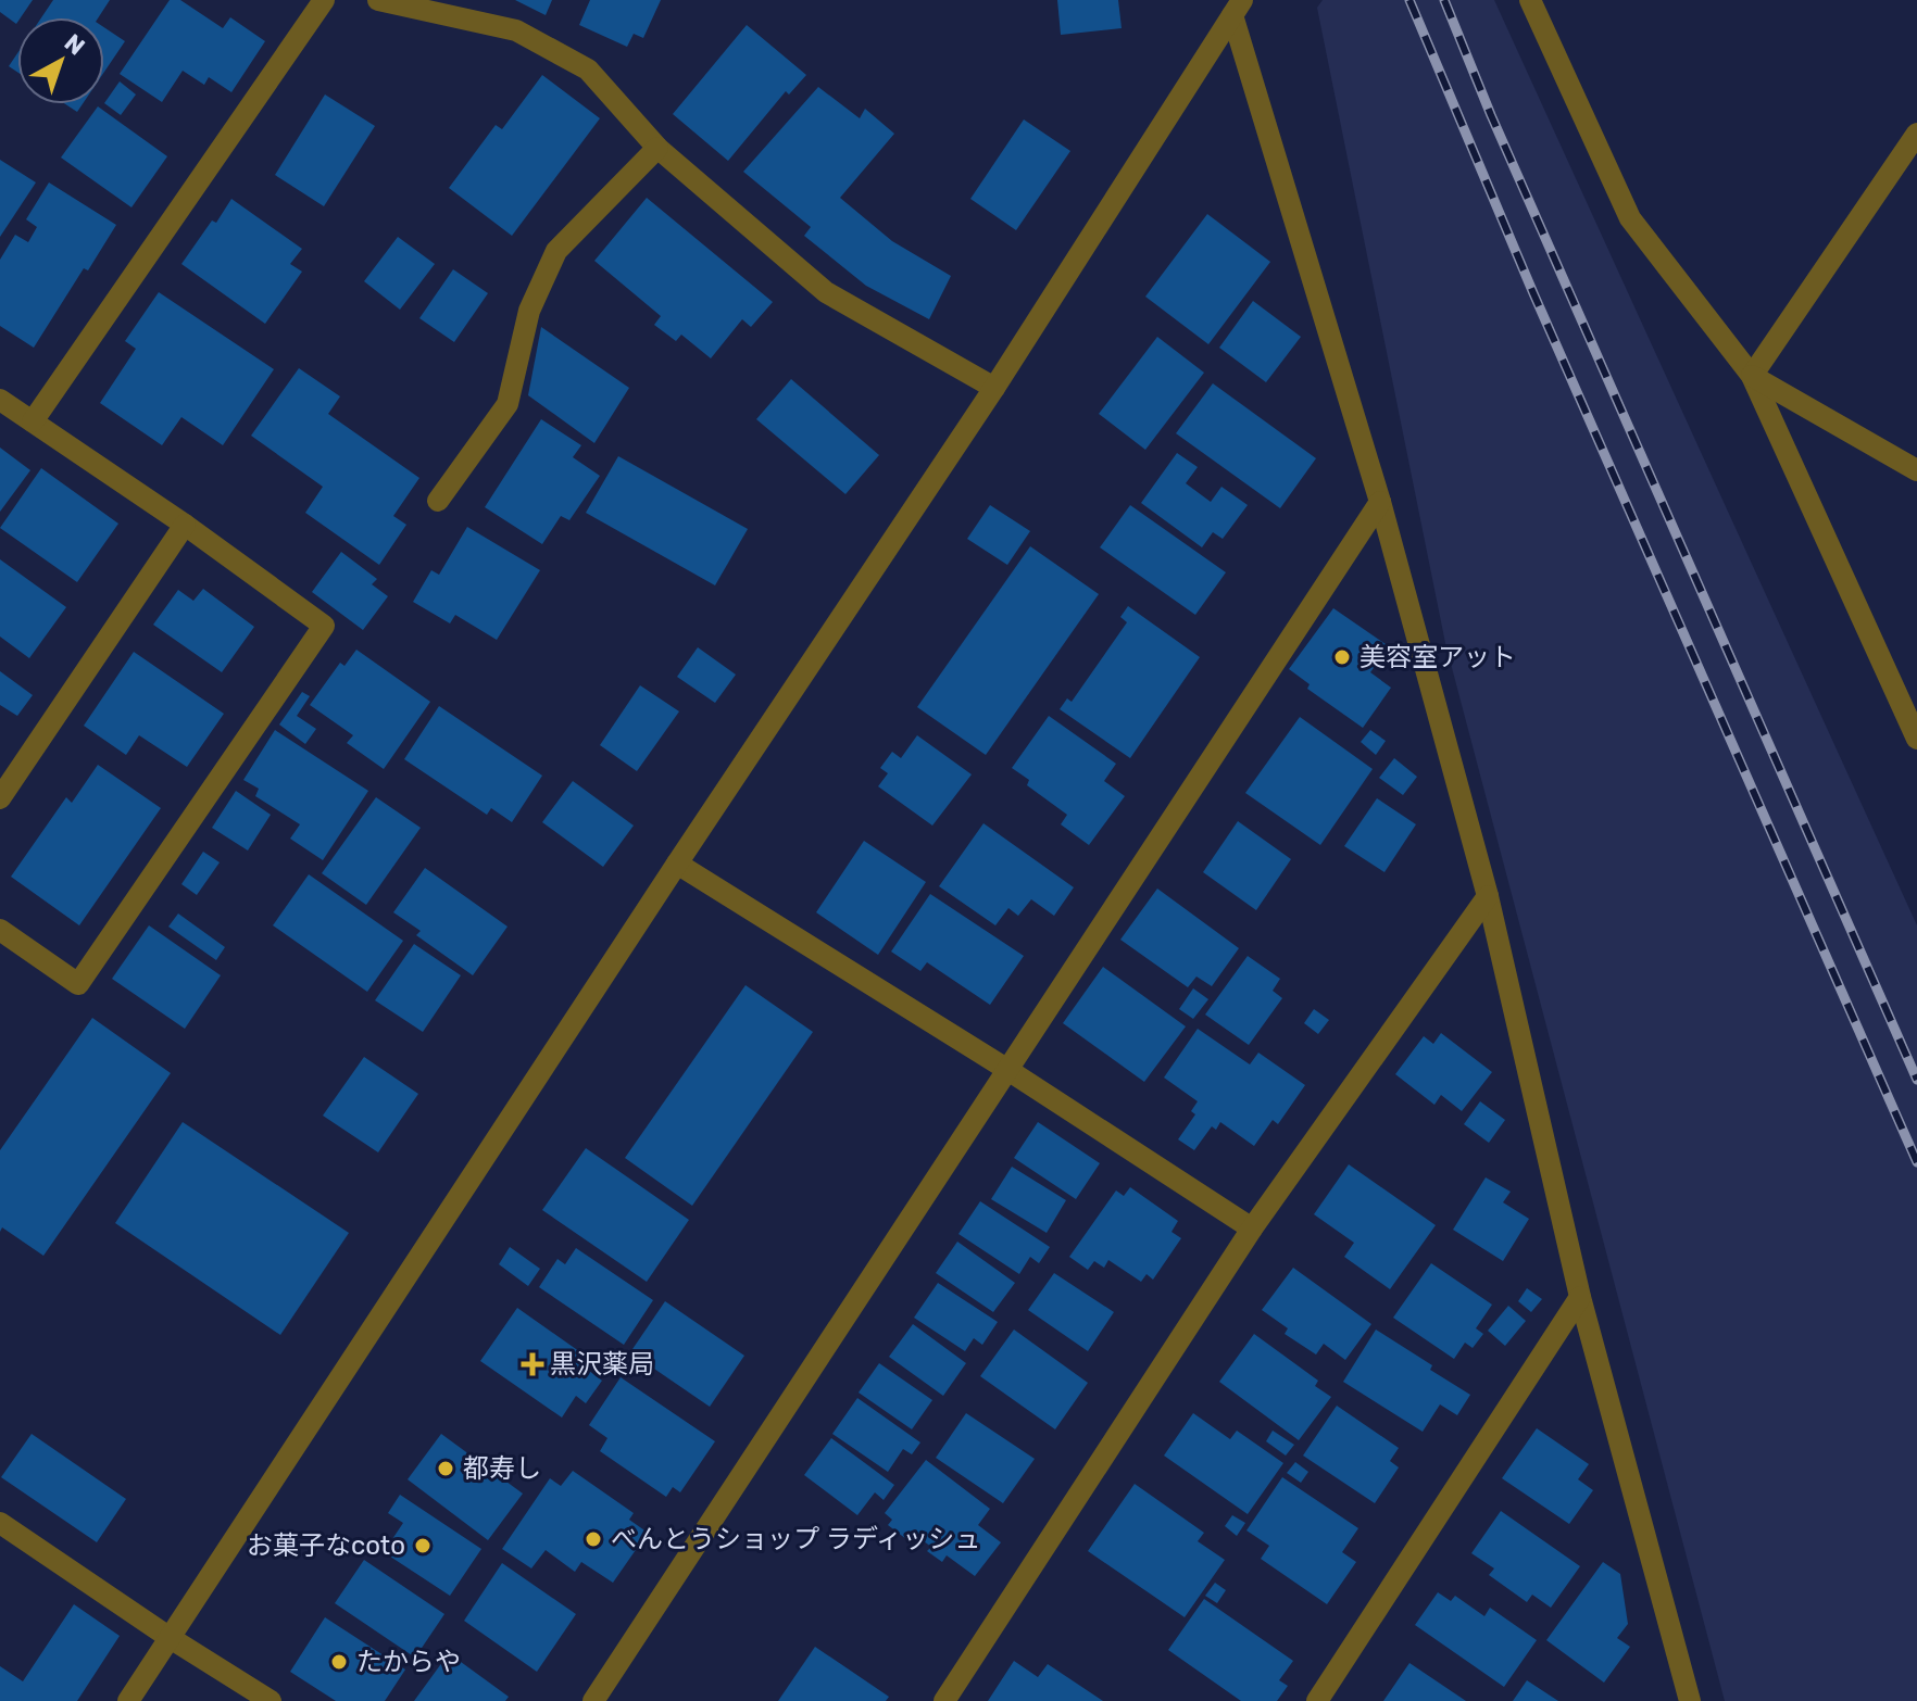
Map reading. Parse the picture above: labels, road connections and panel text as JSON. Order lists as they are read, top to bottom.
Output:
{
  "places": {
    "other": [
      "美容室アット",
      "都寿し",
      "べんとうショップ ラディッシュ",
      "お菓子なcoto",
      "たからや"
    ],
    "health": ["黒沢薬局"]
  },
  "north": "top right"
}
